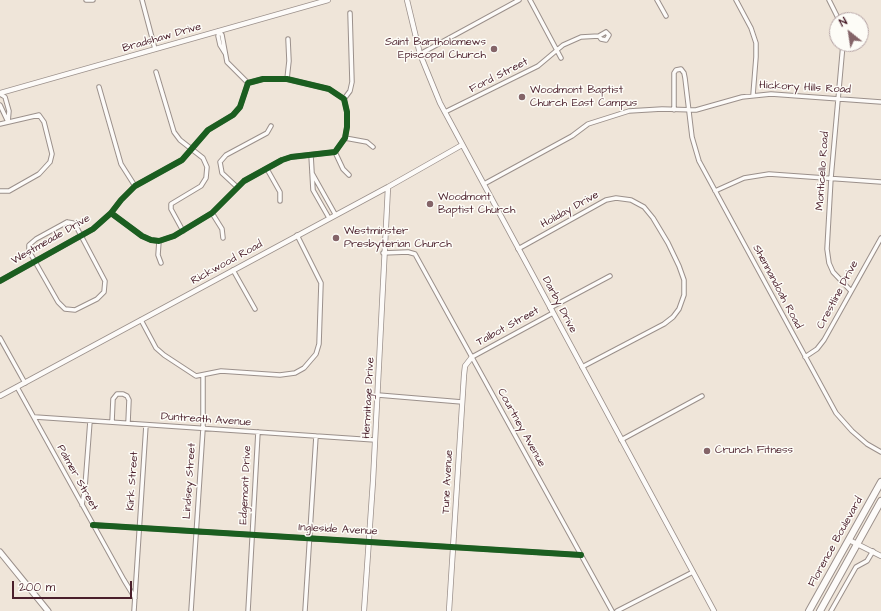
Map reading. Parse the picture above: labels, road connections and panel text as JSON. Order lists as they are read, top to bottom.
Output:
{
  "streets": {
    "highway": ["Florence Boulevard"],
    "main road": [
      "Bradshaw Drive",
      "Rickwood Road",
      "Darby Drive",
      "Hermitage Drive",
      "Tune Avenue"
    ],
    "street": [
      "Ford Street",
      "Hickory Hills Road",
      "Monticello Road",
      "Holiday Drive",
      "Westmeade Drive",
      "Shennandoah Road",
      "Crestline Drive",
      "Talbot Street",
      "Duntreath Avenue",
      "Courtney Avenue",
      "Palmer Street",
      "Kirk Street",
      "Lindsey Street",
      "Edgemont Drive",
      "Ingleside Avenue"
    ]
  },
  "crossings": [
    ["Ford Street", "Darby Drive"],
    ["Hickory Hills Road", "Monticello Road"],
    ["Hickory Hills Road", "Shennandoah Road"],
    ["Hickory Hills Road", "Darby Drive"],
    ["Monticello Road", "Crestline Drive"],
    ["Holiday Drive", "Darby Drive"],
    ["Rickwood Road", "Darby Drive"],
    ["Rickwood Road", "Hermitage Drive"],
    ["Rickwood Road", "Palmer Street"],
    ["Shennandoah Road", "Crestline Drive"],
    ["Darby Drive", "Talbot Street"],
    ["Talbot Street", "Courtney Avenue"],
    ["Talbot Street", "Tune Avenue"],
    ["Hermitage Drive", "Duntreath Avenue"],
    ["Hermitage Drive", "Courtney Avenue"],
    ["Hermitage Drive", "Ingleside Avenue"],
    ["Duntreath Avenue", "Palmer Street"],
    ["Duntreath Avenue", "Kirk Street"],
    ["Duntreath Avenue", "Lindsey Street"],
    ["Duntreath Avenue", "Edgemont Drive"],
    ["Courtney Avenue", "Tune Avenue"],
    ["Courtney Avenue", "Ingleside Avenue"],
    ["Palmer Street", "Kirk Street"],
    ["Palmer Street", "Ingleside Avenue"],
    ["Kirk Street", "Ingleside Avenue"],
    ["Lindsey Street", "Ingleside Avenue"],
    ["Tune Avenue", "Ingleside Avenue"],
    ["Edgemont Drive", "Ingleside Avenue"]
  ],
  "places": [
    "Saint Bartholomews Episcopal Church",
    "Woodmont Baptist Church East Campus",
    "Woodmont Baptist Church",
    "Westminster Presbyterian Church",
    "Crunch Fitness"
  ],
  "scale_bar": "200 m",
  "north": "top left"
}
